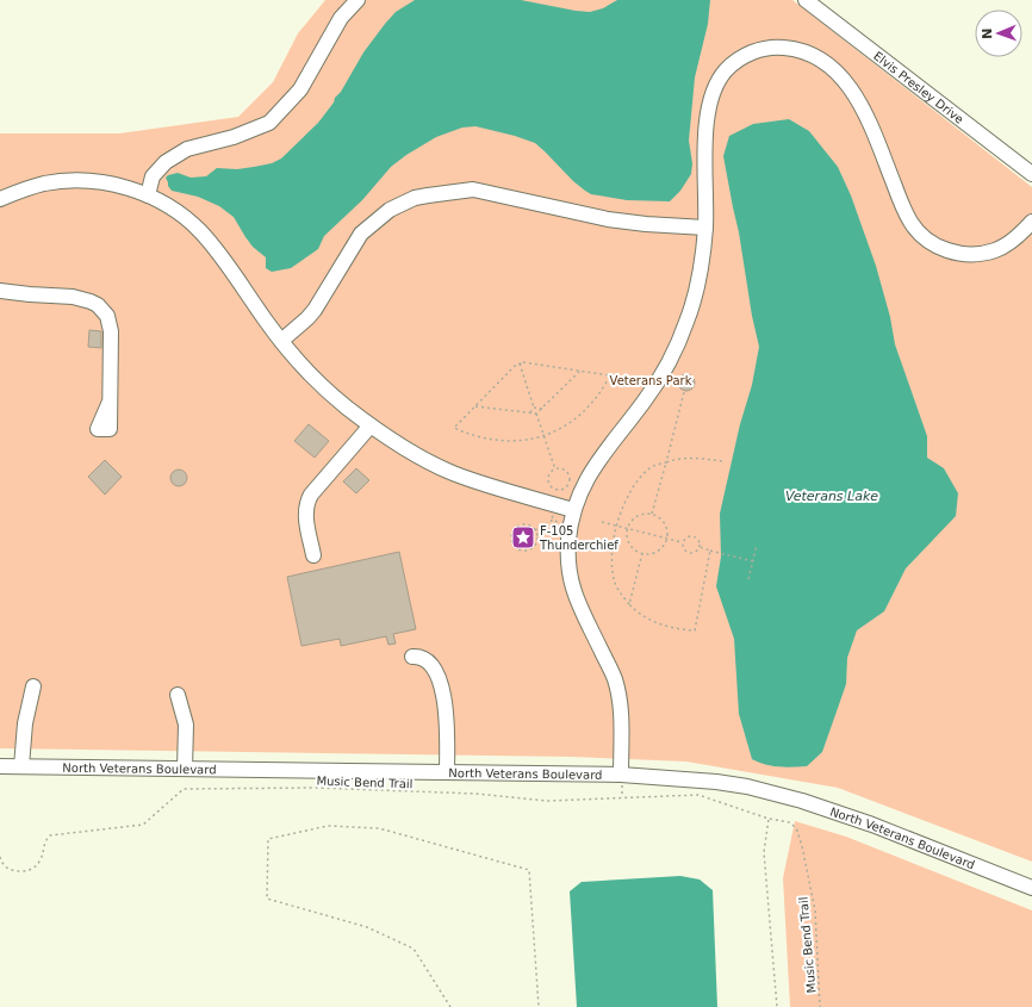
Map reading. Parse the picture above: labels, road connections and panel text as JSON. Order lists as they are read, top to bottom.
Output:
{
  "streets": {
    "street": ["Elvis Presley Drive", "North Veterans Boulevard"],
    "path": ["Music Bend Trail"]
  },
  "water": ["Veterans Lake"],
  "parks": ["Veterans Park"],
  "places": {
    "place": ["F-105 Thunderchief"]
  },
  "north": "left"
}
